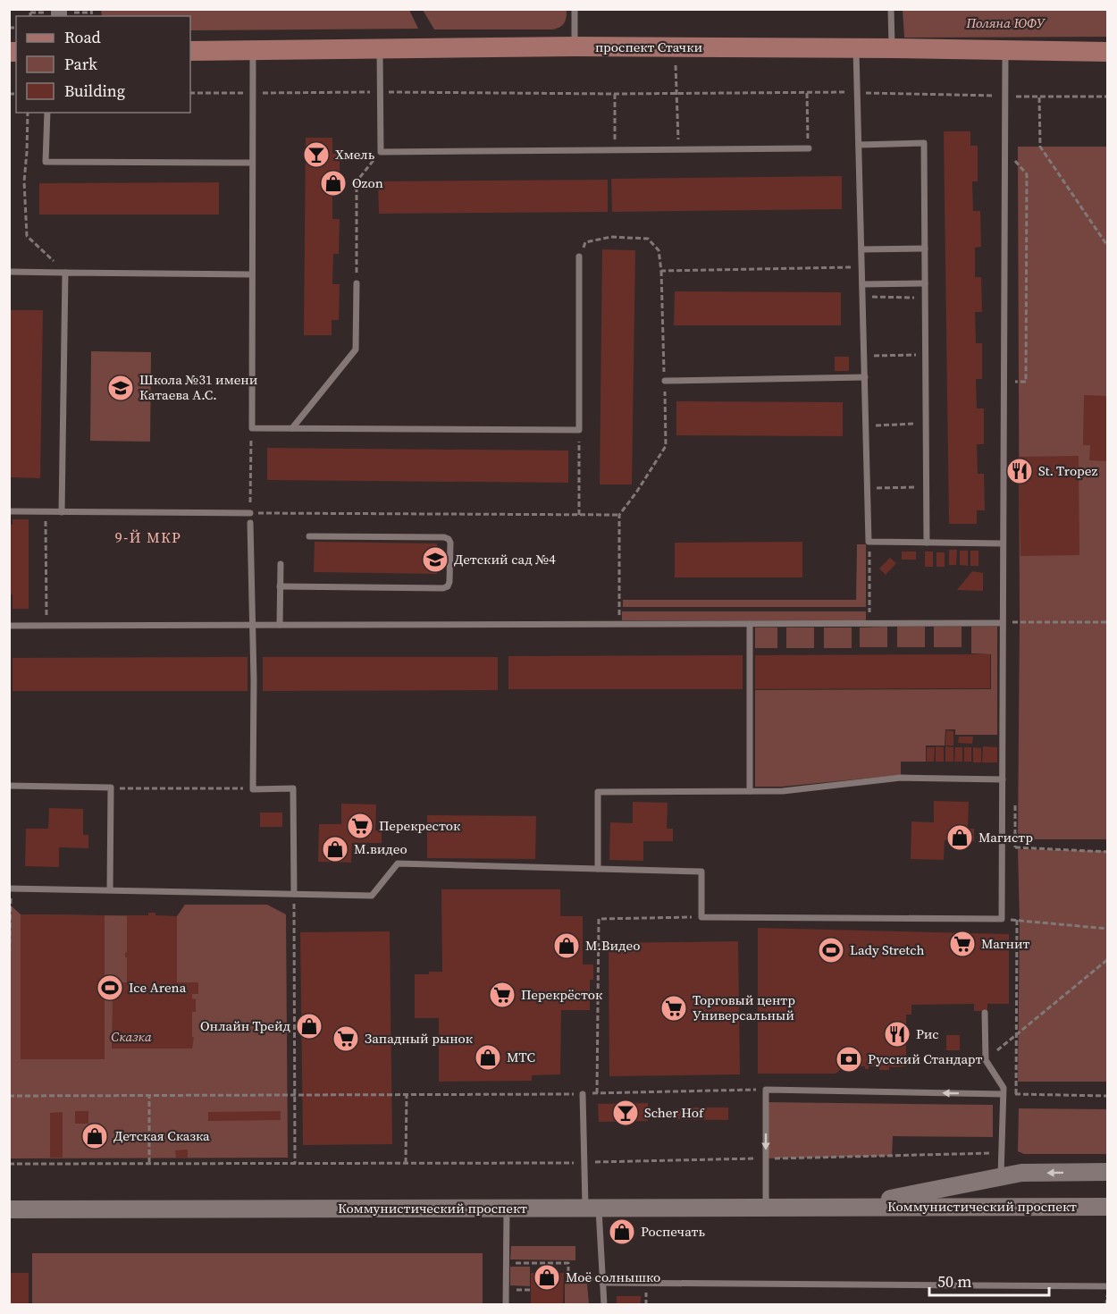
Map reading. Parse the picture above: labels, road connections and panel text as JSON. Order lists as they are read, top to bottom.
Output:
{
  "streets": {
    "main road": ["проспект Стачки", "Коммунистический проспект"]
  },
  "districts": ["9-Й МКР"],
  "parks": ["Поляна ЮФУ", "Сказка"],
  "places": {
    "bar": ["Хмель", "Scher Hof"],
    "shop": [
      "Ozon",
      "Магистр",
      "М.видео",
      "М.Видео",
      "Онлайн Трейд",
      "МТС",
      "Детская Сказка",
      "Роспечать",
      "Моё солнышко"
    ],
    "school or university": ["Школа №31 имени Катаева А.С.", "Детский сад №4"],
    "restaurant": ["St. Tropez", "Рис"],
    "supermarket": [
      "Перекресток",
      "Магнит",
      "Перекрёсток",
      "Торговый центр Универсальный",
      "Западный рынок"
    ],
    "sports": ["Lady Stretch", "Ice Arena"],
    "bank": ["Русский Стандарт"]
  },
  "legend": ["Road", "Park", "Building"],
  "scale_bar": "50 m"
}
